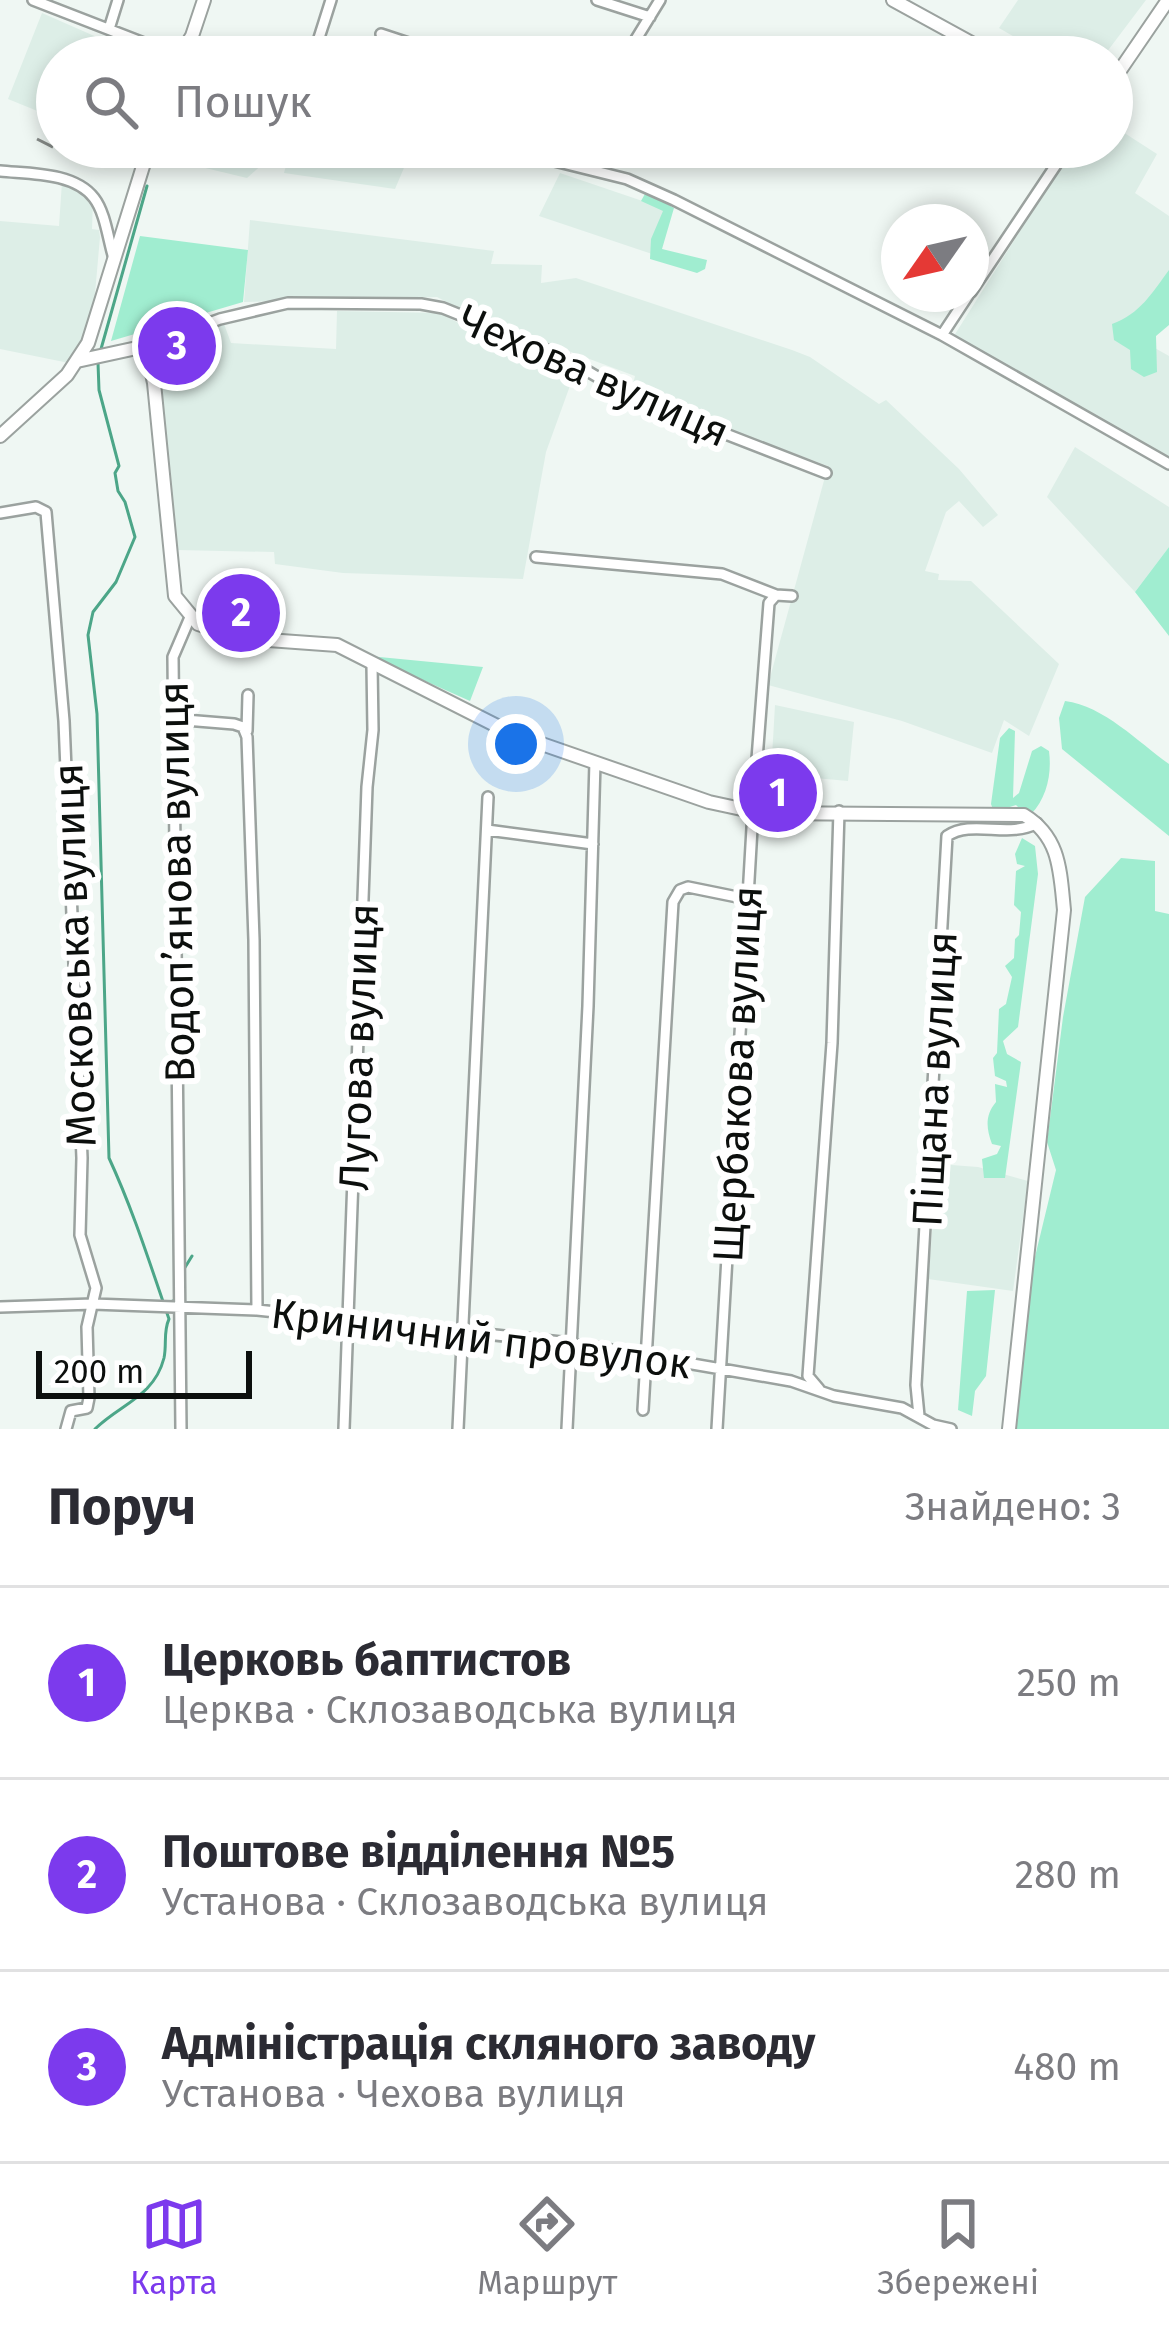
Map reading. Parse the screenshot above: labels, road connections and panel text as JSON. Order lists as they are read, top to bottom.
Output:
{
  "streets": {
    "street": [
      "Чехова вулиця",
      "Водоп’янова вулиця",
      "Московська вулиця",
      "Лугова вулиця",
      "Щербакова вулиця",
      "Піщана вулиця",
      "Криничний провулок"
    ]
  },
  "crossings": [
    ["Водоп’янова вулиця", "Криничний провулок"],
    ["Московська вулиця", "Криничний провулок"],
    ["Лугова вулиця", "Криничний провулок"],
    ["Щербакова вулиця", "Криничний провулок"],
    ["Піщана вулиця", "Криничний провулок"]
  ],
  "scale_bar": "200 m",
  "north": "bottom left",
  "page": {
    "search": "Пошук",
    "pins": ["3", "2", "1"],
    "scale": "200 m",
    "heading": ["Поруч", "Знайдено: 3"],
    "list": [
      {
        "mark": "1",
        "name": "Церковь баптистов",
        "note": "Церква · Склозаводська вулиця",
        "value": "250 m"
      },
      {
        "mark": "2",
        "name": "Поштове відділення №5",
        "note": "Установа · Склозаводська вулиця",
        "value": "280 m"
      },
      {
        "mark": "3",
        "name": "Адміністрація скляного заводу",
        "note": "Установа · Чехова вулиця",
        "value": "480 m"
      }
    ],
    "nav": ["Карта", "Маршрут", "Збережені"]
  }
}
